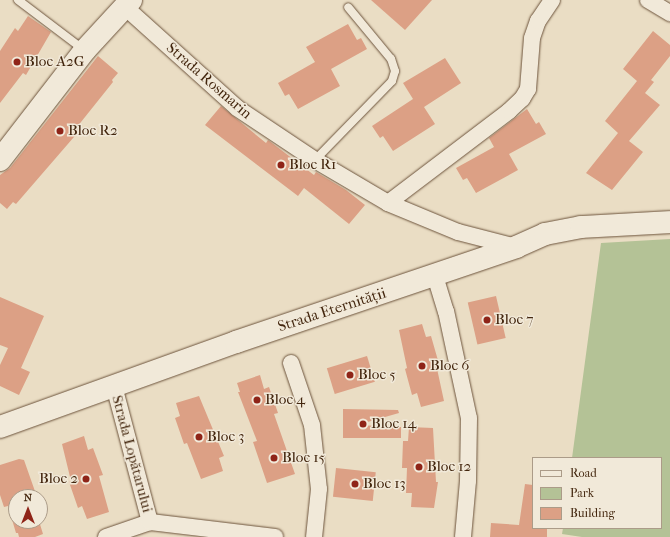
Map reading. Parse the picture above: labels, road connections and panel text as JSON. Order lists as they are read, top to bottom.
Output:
{
  "streets": {
    "street": ["Strada Rosmarin", "Strada Eternității", "Strada Lopătarului"]
  },
  "crossings": [
    ["Strada Rosmarin", "Strada Eternității"],
    ["Strada Eternității", "Strada Lopătarului"]
  ],
  "places": [
    "Bloc A2G",
    "Bloc R2",
    "Bloc R1",
    "Bloc 7",
    "Bloc 6",
    "Bloc 5",
    "Bloc 4",
    "Bloc 14",
    "Bloc 3",
    "Bloc 15",
    "Bloc 12",
    "Bloc 2",
    "Bloc 13"
  ],
  "legend": ["Road", "Park", "Building"],
  "north": "top"
}
